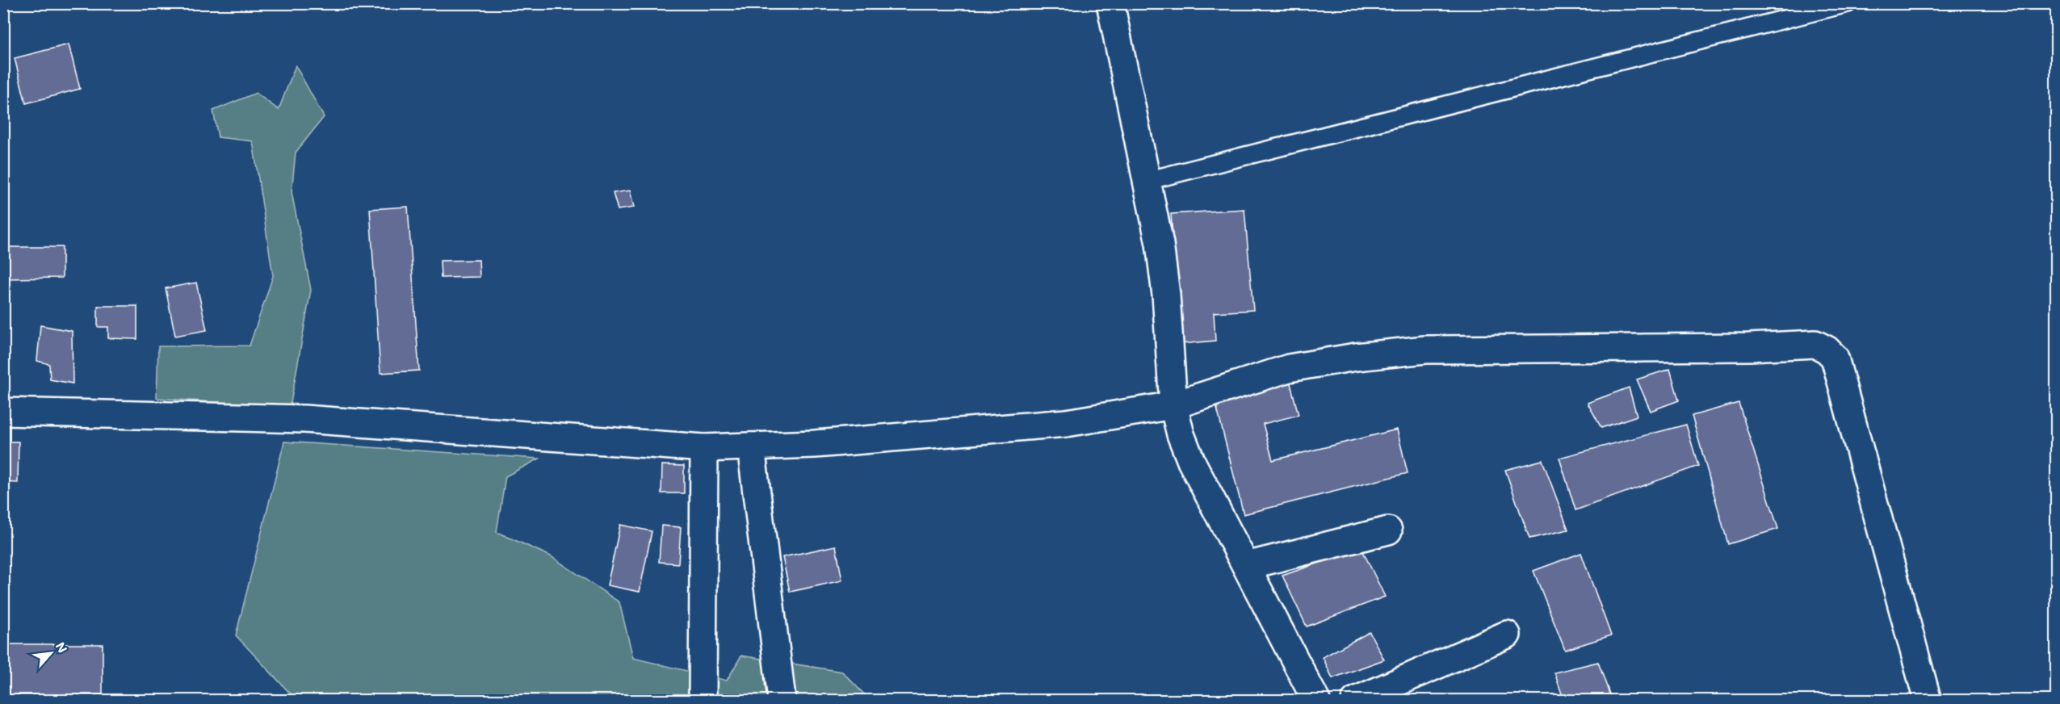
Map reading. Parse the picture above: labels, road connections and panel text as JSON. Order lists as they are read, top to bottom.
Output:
{
  "north": "top right"
}
